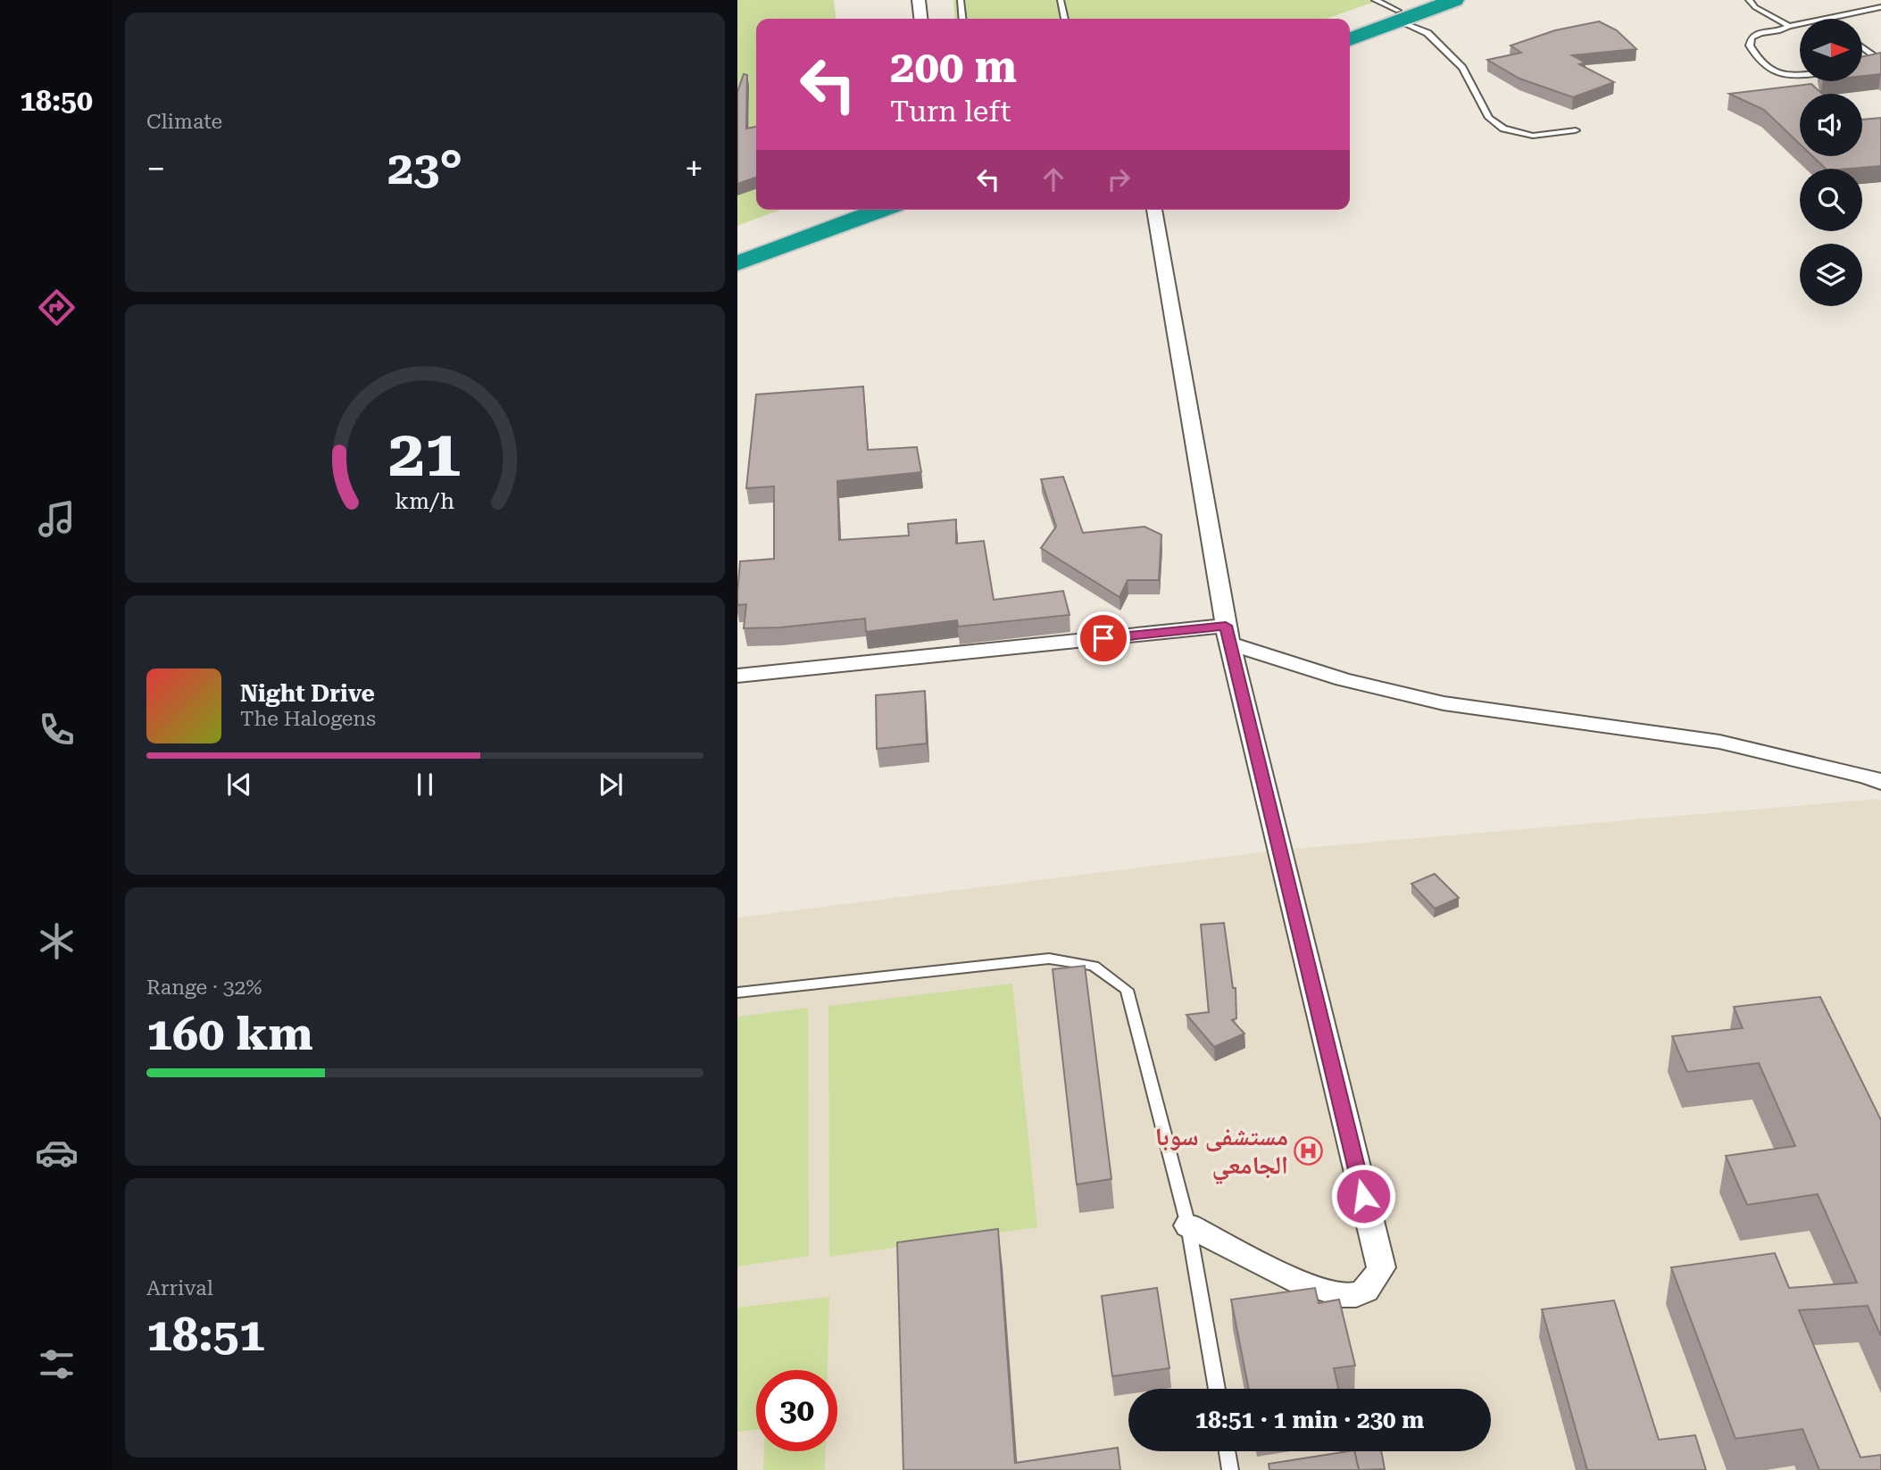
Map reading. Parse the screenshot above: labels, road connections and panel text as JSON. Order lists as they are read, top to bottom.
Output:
{
  "places": {
    "hospital": ["مستشفى سوبا الجامعي"]
  },
  "north": "right",
  "page": {
    "tabs": "18:50",
    "tile": [
      "Climate",
      ["Range · 32%", "160 km"],
      ["Arrival", "18:51"]
    ],
    "turn": ["200 m", "Turn left"],
    "heat": ["−", "23°", "+"],
    "song": ["Night Drive", "The Halogens"],
    "limit": "30",
    "trip": "18:51 · 1 min · 230 m",
    "gauge": ["21", "km/h"]
  }
}
